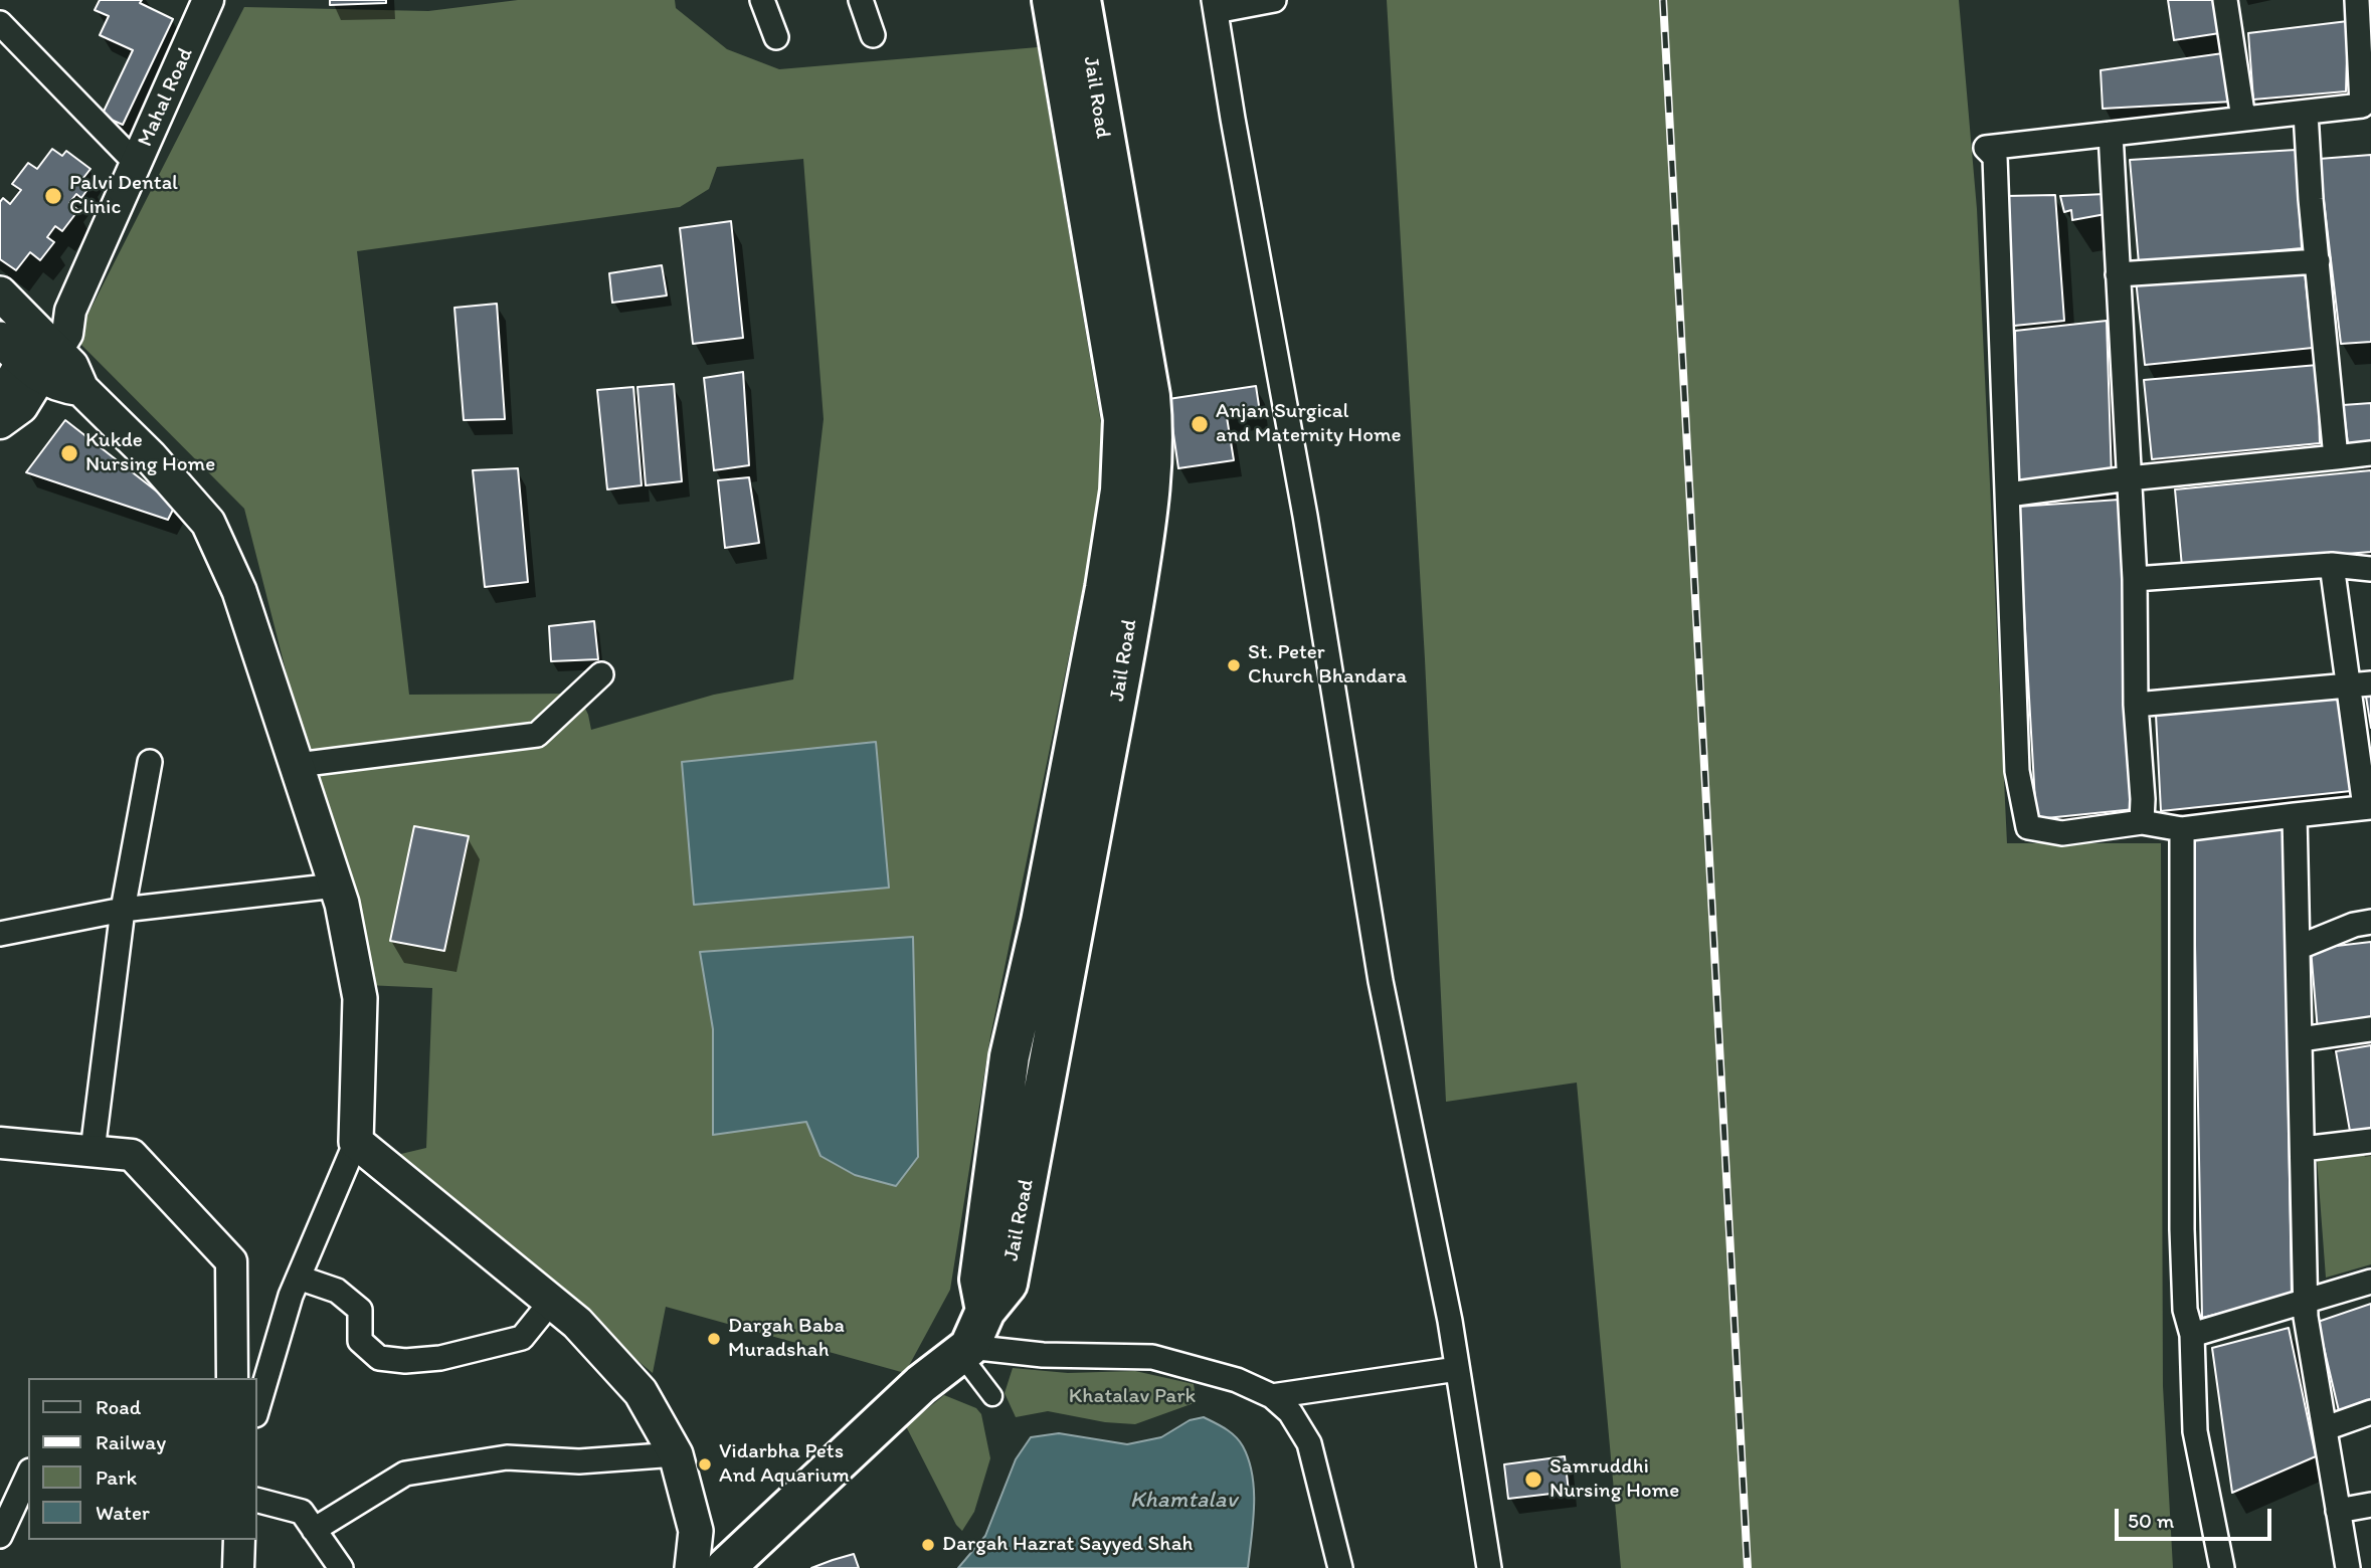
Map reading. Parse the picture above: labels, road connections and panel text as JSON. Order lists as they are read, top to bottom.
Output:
{
  "streets": {
    "highway": ["Jail Road"],
    "street": ["Mahal Road"]
  },
  "water": ["Khamtalav"],
  "parks": ["Khatalav Park"],
  "places": [
    "Palvi Dental Clinic",
    "Anjan Surgical and Maternity Home",
    "Kukde Nursing Home",
    "St. Peter Church Bhandara",
    "Dargah Baba Muradshah",
    "Vidarbha Pets And Aquarium",
    "Samruddhi Nursing Home",
    "Dargah Hazrat Sayyed Shah"
  ],
  "legend": [
    "Road",
    "Railway",
    "Park",
    "Water"
  ],
  "scale_bar": "50 m"
}
